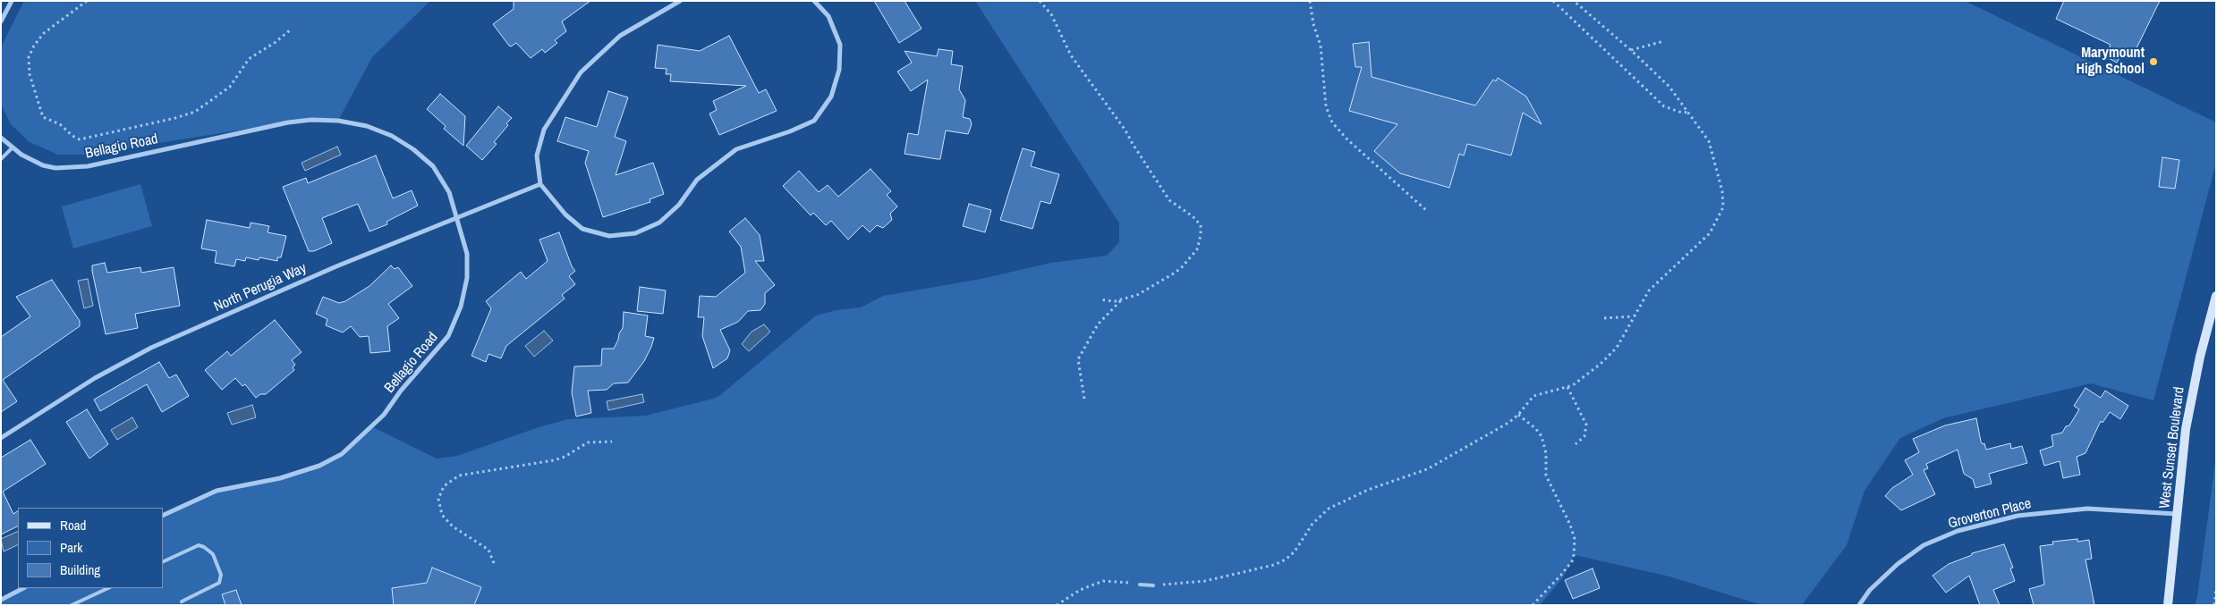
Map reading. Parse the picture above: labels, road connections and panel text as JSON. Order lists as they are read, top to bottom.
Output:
{
  "streets": {
    "main road": ["West Sunset Boulevard"],
    "street": ["Bellagio Road", "North Perugia Way", "Groverton Place"]
  },
  "crossings": [
    ["Bellagio Road", "North Perugia Way"],
    ["West Sunset Boulevard", "Groverton Place"]
  ],
  "places": ["Marymount High School"],
  "legend": ["Road", "Park", "Building"]
}
